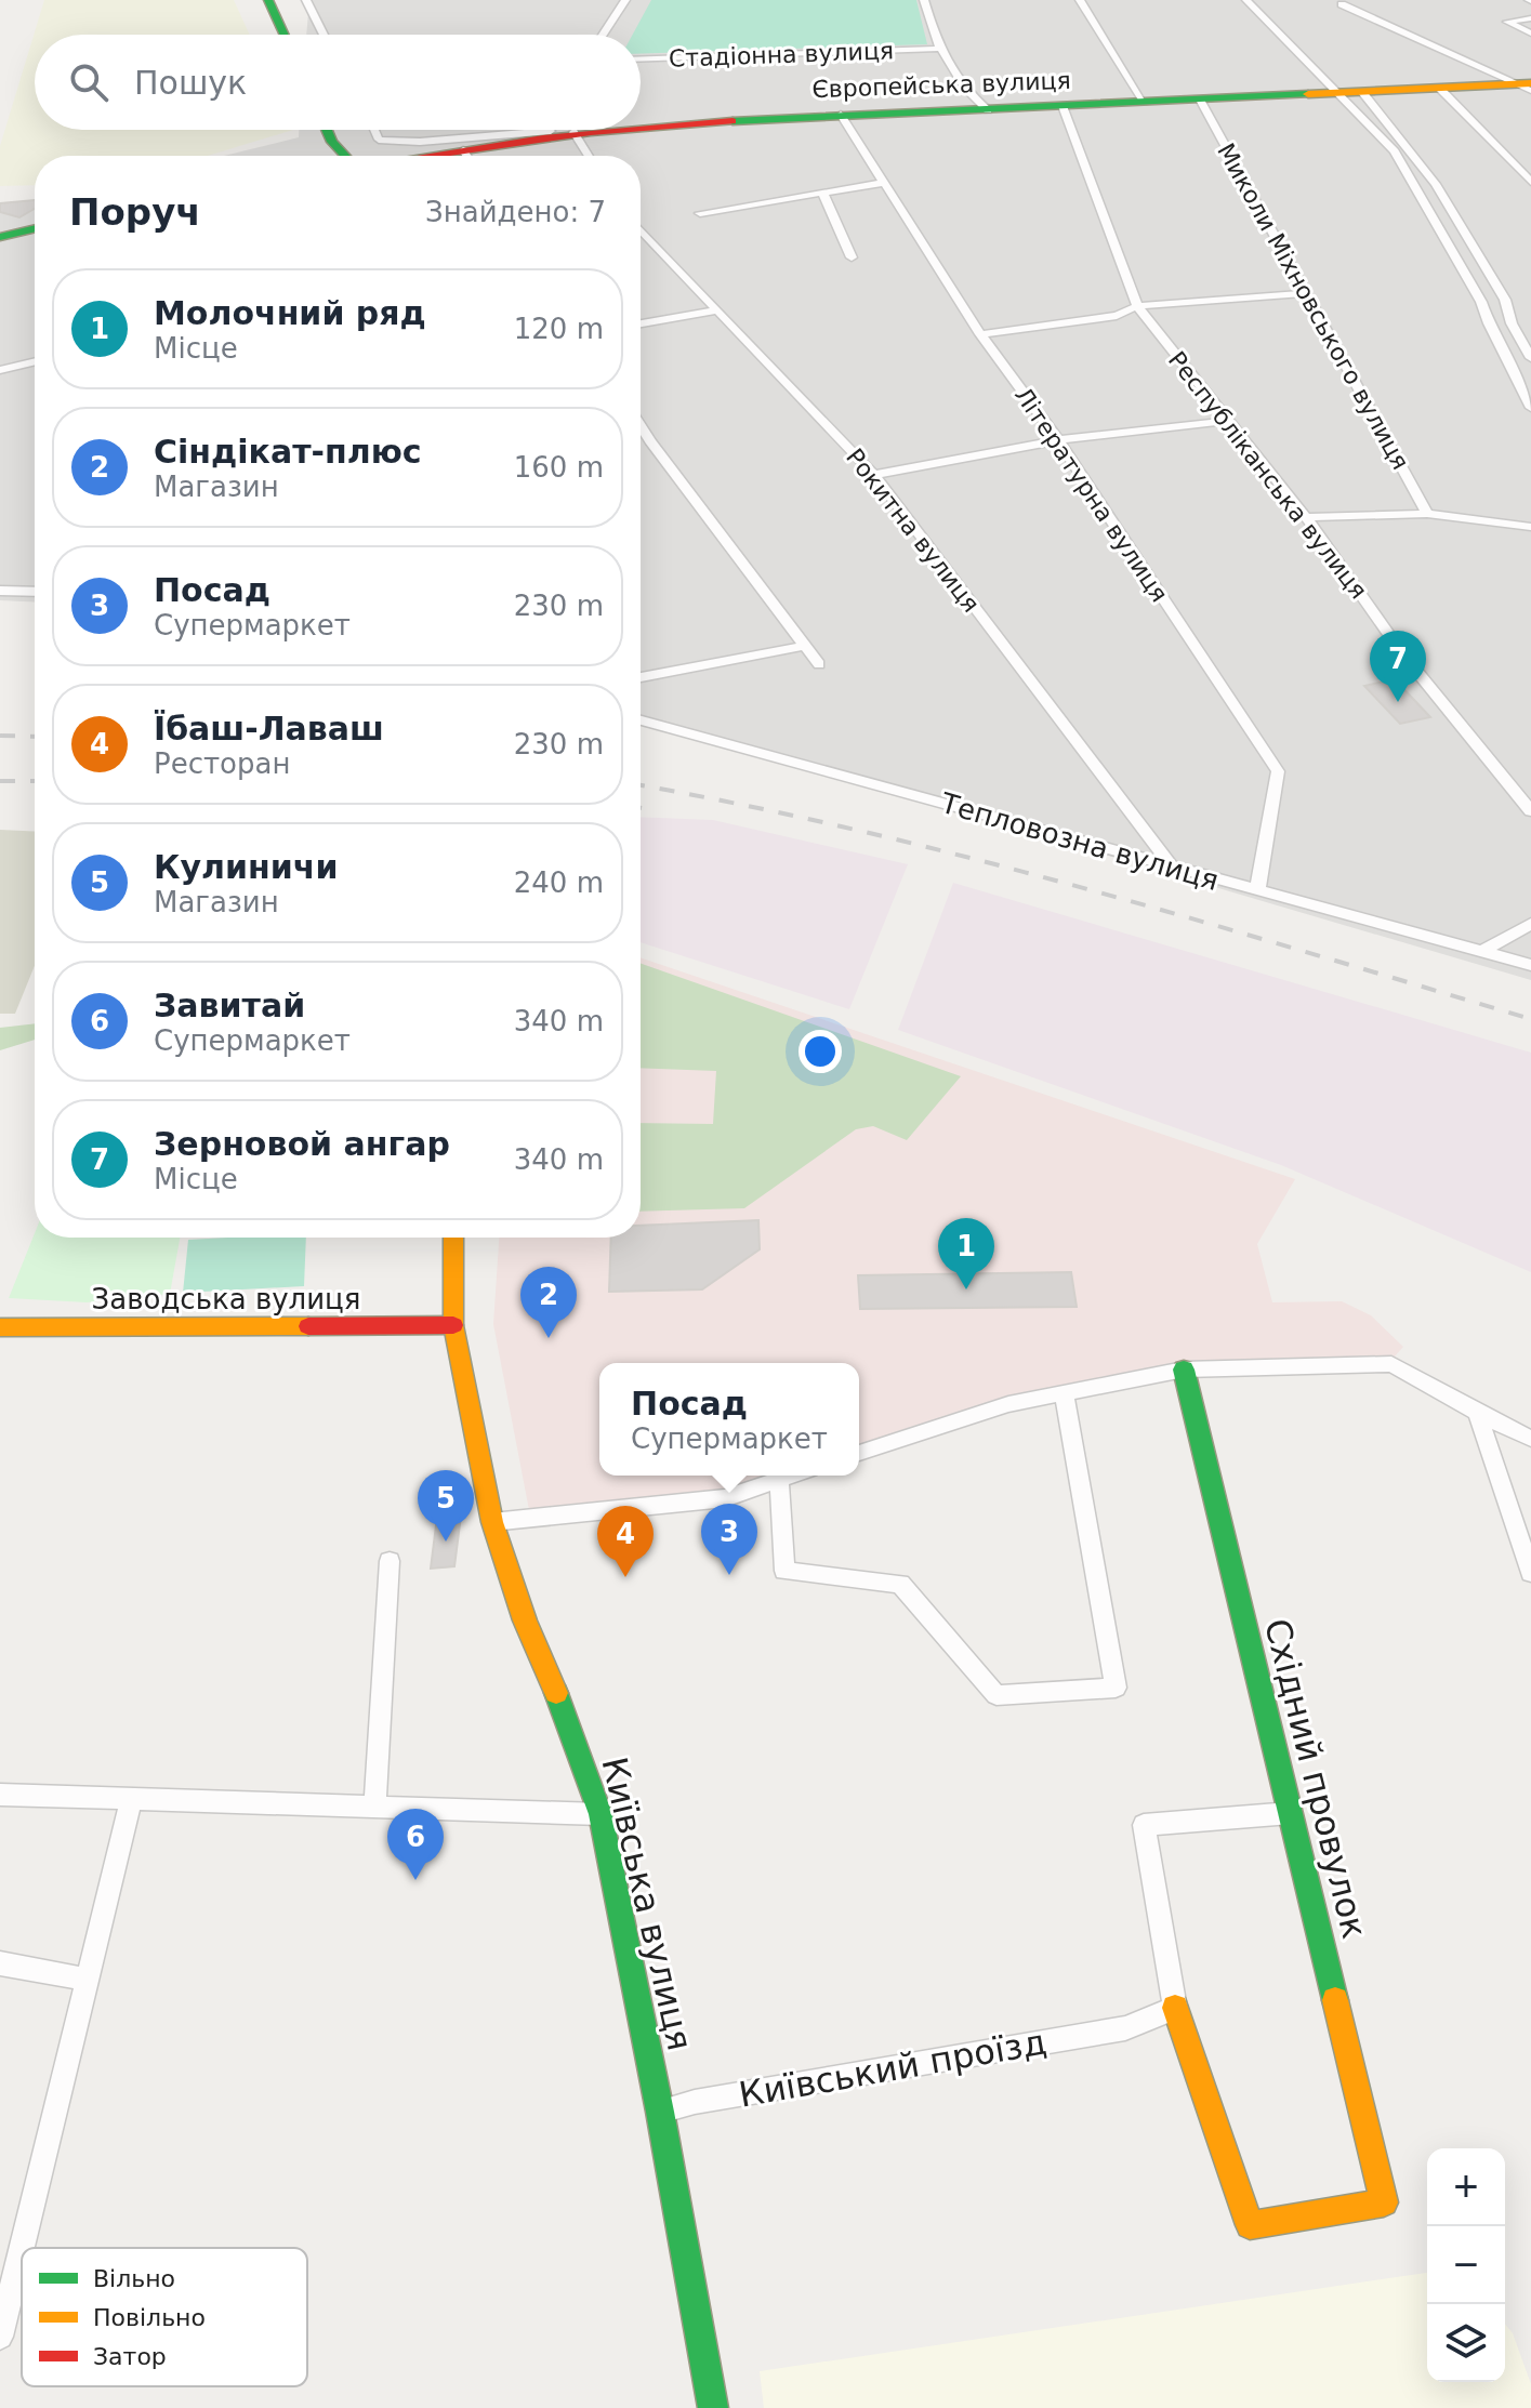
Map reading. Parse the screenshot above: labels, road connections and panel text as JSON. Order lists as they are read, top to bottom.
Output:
{
  "streets": {
    "street": [
      "Стадіонна вулиця",
      "Європейська вулиця",
      "Миколи Міхновського вулиця",
      "Республіканська вулиця",
      "Літературна вулиця",
      "Рокитна вулиця",
      "Тепловозна вулиця",
      "Заводська вулиця",
      "Східний провулок",
      "Київська вулиця",
      "Київський проїзд"
    ]
  },
  "crossings": [
    ["Європейська вулиця", "Миколи Міхновського вулиця"],
    ["Європейська вулиця", "Республіканська вулиця"],
    ["Європейська вулиця", "Літературна вулиця"],
    ["Літературна вулиця", "Тепловозна вулиця"],
    ["Рокитна вулиця", "Тепловозна вулиця"],
    ["Заводська вулиця", "Київська вулиця"],
    ["Східний провулок", "Київський проїзд"],
    ["Київська вулиця", "Київський проїзд"]
  ],
  "legend": ["Вільно", "Повільно", "Затор"],
  "page": {
    "search": "Пошук",
    "heading": ["Поруч", "Знайдено: 7"],
    "list": [
      {
        "mark": "1",
        "name": "Молочний ряд",
        "note": "Місце",
        "value": "120 m"
      },
      {
        "mark": "2",
        "name": "Сіндікат-плюс",
        "note": "Магазин",
        "value": "160 m"
      },
      {
        "mark": "3",
        "name": "Посад",
        "note": "Супермаркет",
        "value": "230 m"
      },
      {
        "mark": "4",
        "name": "Їбаш-Лаваш",
        "note": "Ресторан",
        "value": "230 m"
      },
      {
        "mark": "5",
        "name": "Кулиничи",
        "note": "Магазин",
        "value": "240 m"
      },
      {
        "mark": "6",
        "name": "Завитай",
        "note": "Супермаркет",
        "value": "340 m"
      },
      {
        "mark": "7",
        "name": "Зерновой ангар",
        "note": "Місце",
        "value": "340 m"
      }
    ],
    "pins": [
      "7",
      "1",
      "2",
      "5",
      "3",
      "4",
      "6"
    ],
    "popup": ["Посад", "Супермаркет"],
    "map_buttons": ["+", "−"]
  }
}
